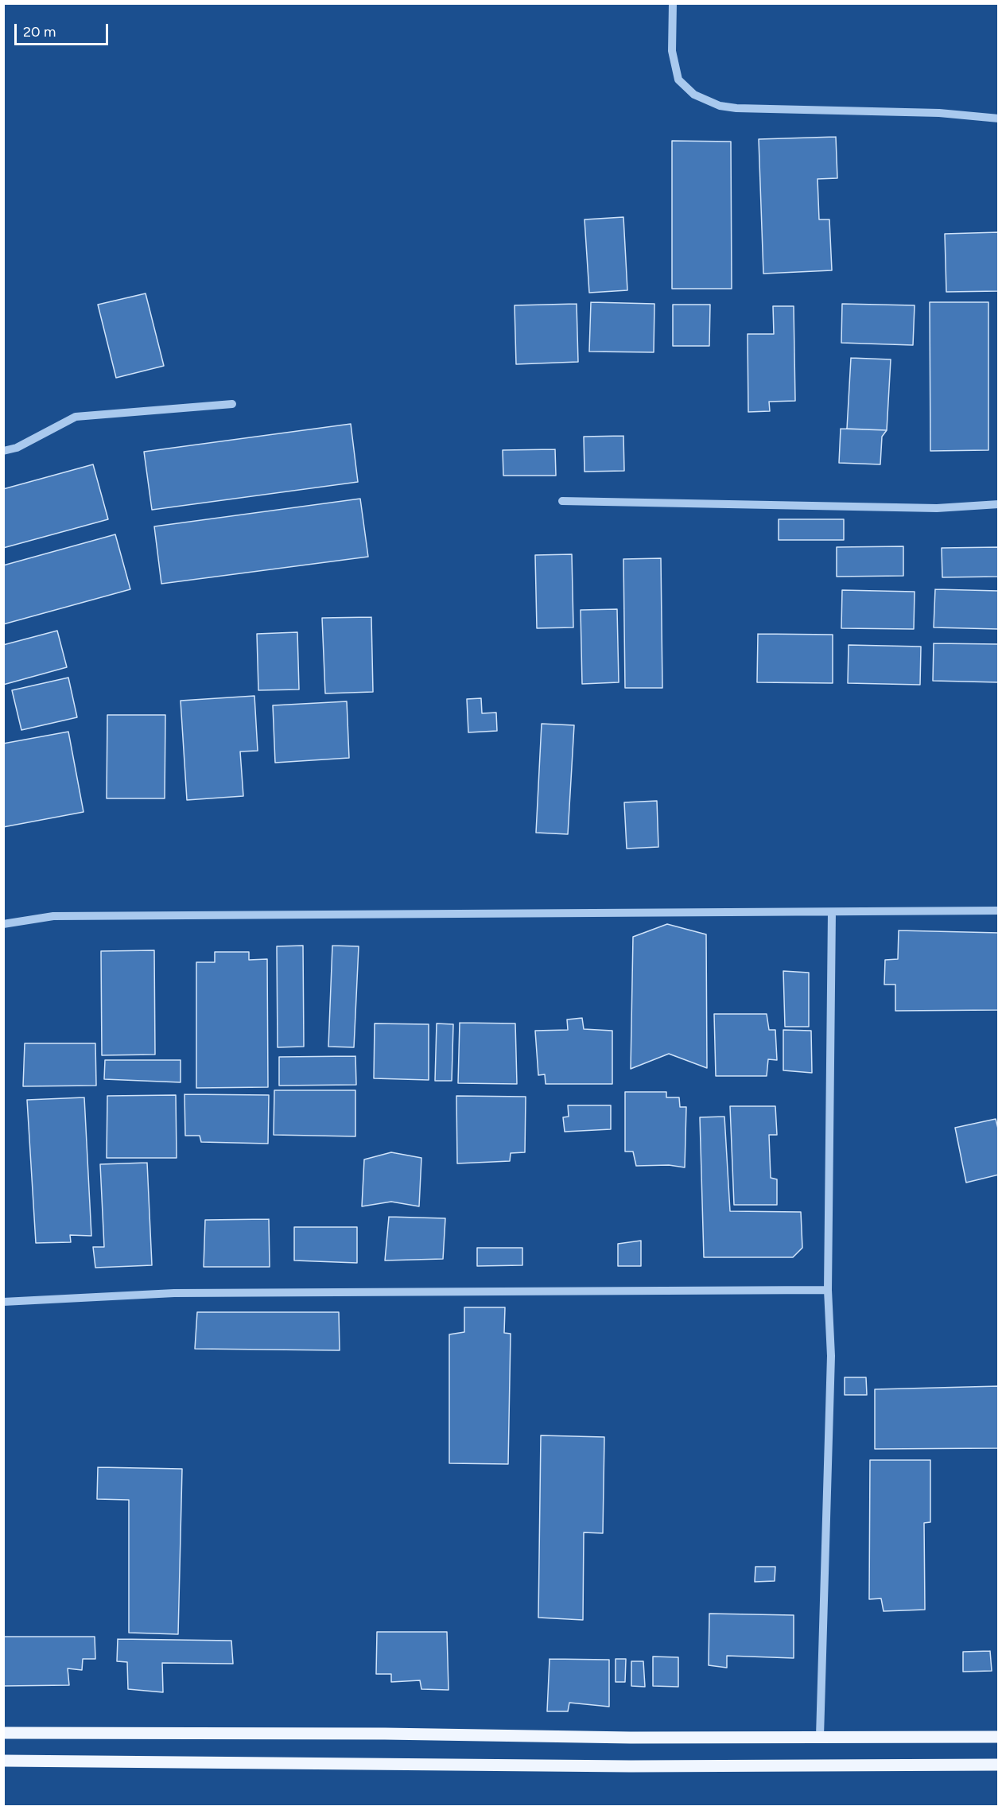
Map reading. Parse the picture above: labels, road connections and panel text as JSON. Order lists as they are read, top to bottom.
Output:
{
  "scale_bar": "20 m"
}
